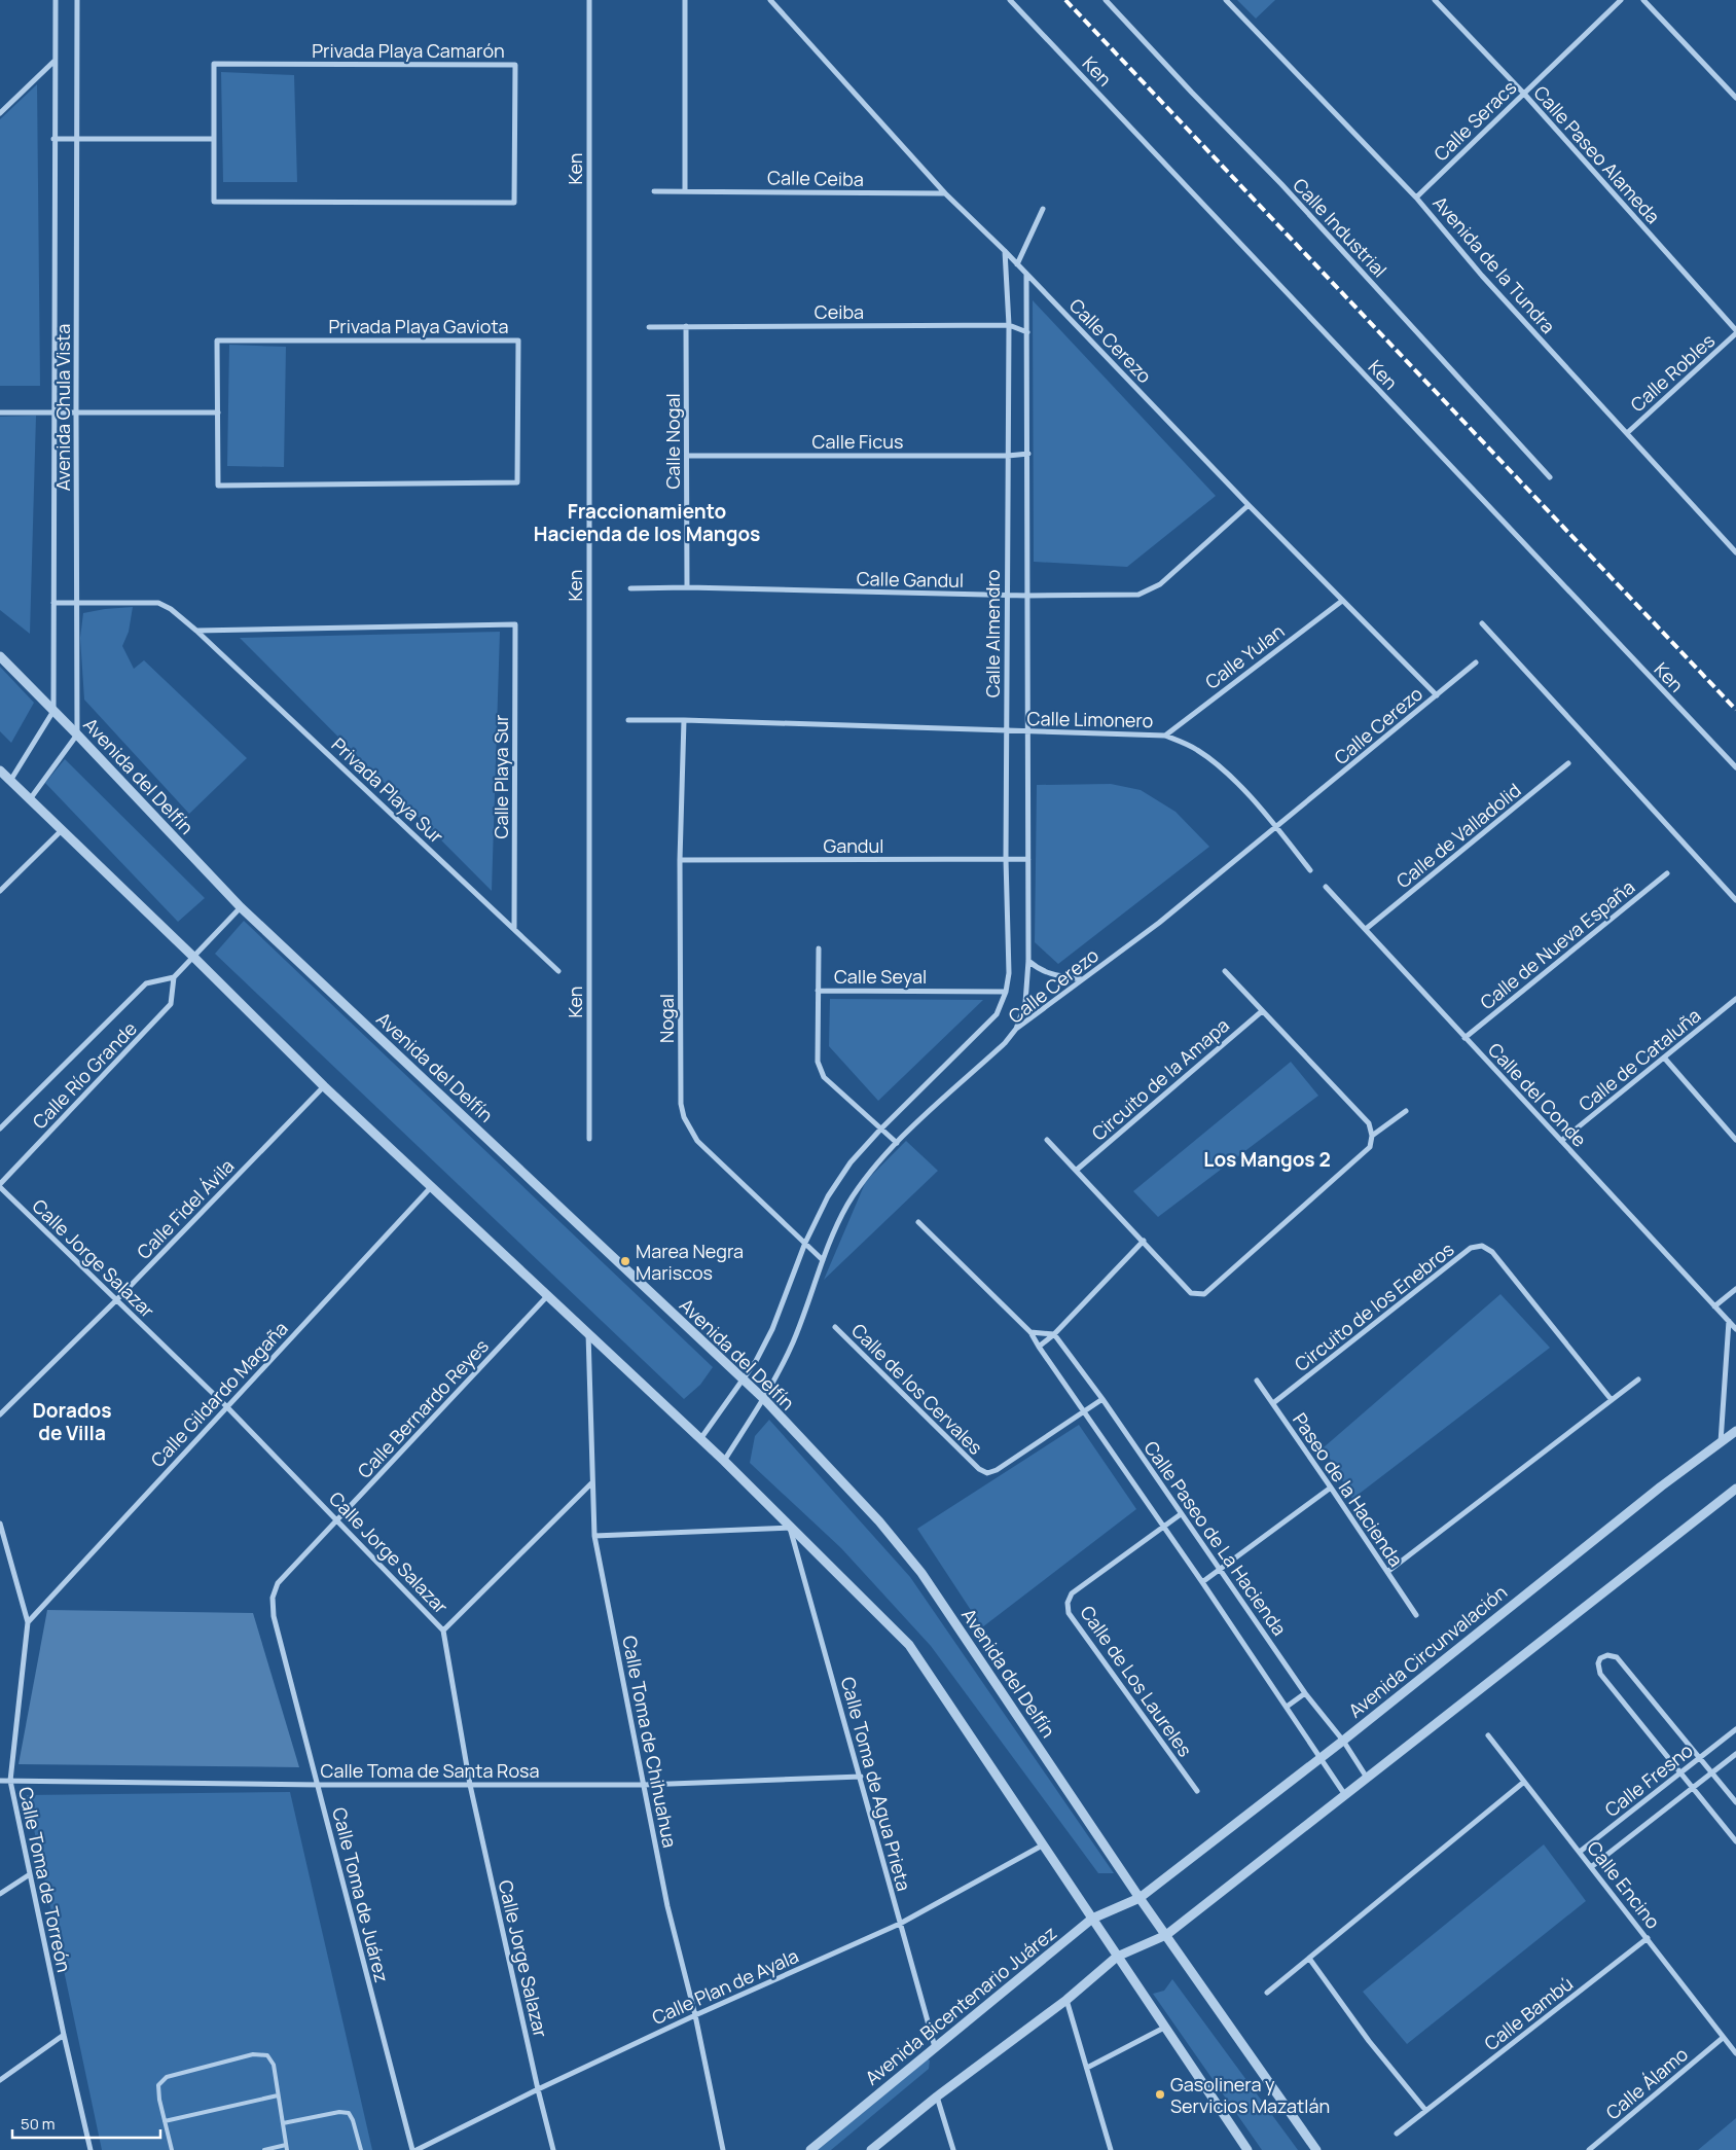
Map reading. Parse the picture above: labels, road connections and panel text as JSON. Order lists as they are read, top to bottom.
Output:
{
  "streets": {
    "street": [
      "Privada Playa Camarón",
      "Ken",
      "Calle Seracs",
      "Calle Paseo Alameda",
      "Calle Ceiba",
      "Calle Industrial",
      "Avenida de la Tundra",
      "Ceiba",
      "Privada Playa Gaviota",
      "Calle Cerezo",
      "Calle Robles",
      "Avenida Chula Vista",
      "Calle Nogal",
      "Calle Ficus",
      "Calle Gandul",
      "Calle Almendro",
      "Calle Yulan",
      "Calle Limonero",
      "Avenida del Delfín",
      "Calle Playa Sur",
      "Privada Playa Sur",
      "Calle de Valladolid",
      "Gandul",
      "Calle de Nueva España",
      "Calle Seyal",
      "Nogal",
      "Calle de Cataluña",
      "Calle Río Grande",
      "Circuito de la Amapa",
      "Calle del Conde",
      "Calle Fidel Ávila",
      "Calle Jorge Salazar",
      "Circuito de los Enebros",
      "Calle de los Cervales",
      "Calle Gildardo Magaña",
      "Calle Bernardo Reyes",
      "Paseo de la Hacienda",
      "Calle Paseo de La Hacienda",
      "Avenida Circunvalación",
      "Calle de Los Laureles",
      "Calle Toma de Chihuahua",
      "Calle Toma de Santa Rosa",
      "Calle Fresno",
      "Calle Toma de Agua Prieta",
      "Calle Toma de Torreón",
      "Calle Encino",
      "Calle Toma de Juárez",
      "Calle Plan de Ayala",
      "Avenida Bicentenario Juárez",
      "Calle Bambú",
      "Calle Álamo"
    ]
  },
  "crossings": [
    ["Calle Seracs", "Calle Paseo Alameda"],
    ["Calle Seracs", "Avenida de la Tundra"],
    ["Calle Paseo Alameda", "Calle Robles"],
    ["Calle Ceiba", "Calle Cerezo"],
    ["Avenida de la Tundra", "Calle Robles"],
    ["Ceiba", "Calle Nogal"],
    ["Ceiba", "Calle Almendro"],
    ["Calle Cerezo", "Calle Gandul"],
    ["Calle Cerezo", "Calle Almendro"],
    ["Calle Cerezo", "Calle Yulan"],
    ["Calle Cerezo", "Calle Limonero"],
    ["Calle Cerezo", "Avenida del Delfín"],
    ["Calle Cerezo", "Calle Seyal"],
    ["Calle Cerezo", "Nogal"],
    ["Avenida Chula Vista", "Avenida del Delfín"],
    ["Avenida Chula Vista", "Privada Playa Sur"],
    ["Calle Nogal", "Calle Ficus"],
    ["Calle Nogal", "Calle Gandul"],
    ["Calle Ficus", "Calle Almendro"],
    ["Calle Gandul", "Calle Almendro"],
    ["Calle Almendro", "Calle Limonero"],
    ["Calle Almendro", "Gandul"],
    ["Calle Almendro", "Calle Seyal"],
    ["Calle Yulan", "Calle Limonero"],
    ["Calle Limonero", "Nogal"],
    ["Avenida del Delfín", "Avenida Circunvalación"],
    ["Avenida del Delfín", "Avenida Bicentenario Juárez"],
    ["Calle Playa Sur", "Privada Playa Sur"],
    ["Calle de Valladolid", "Calle del Conde"],
    ["Gandul", "Nogal"],
    ["Calle de Nueva España", "Calle del Conde"],
    ["Calle de Cataluña", "Calle del Conde"],
    ["Calle Río Grande", "Calle Jorge Salazar"],
    ["Calle Fidel Ávila", "Calle Jorge Salazar"],
    ["Calle Jorge Salazar", "Calle Gildardo Magaña"],
    ["Calle Jorge Salazar", "Calle Bernardo Reyes"],
    ["Calle Jorge Salazar", "Calle Toma de Santa Rosa"],
    ["Calle Jorge Salazar", "Calle Plan de Ayala"],
    ["Circuito de los Enebros", "Paseo de la Hacienda"],
    ["Calle de los Cervales", "Calle Paseo de La Hacienda"],
    ["Calle Gildardo Magaña", "Calle Toma de Torreón"],
    ["Calle Bernardo Reyes", "Calle Toma de Juárez"],
    ["Calle Paseo de La Hacienda", "Avenida Circunvalación"],
    ["Calle Paseo de La Hacienda", "Calle de Los Laureles"],
    ["Avenida Circunvalación", "Avenida Bicentenario Juárez"],
    ["Calle Toma de Chihuahua", "Calle Toma de Santa Rosa"],
    ["Calle Toma de Chihuahua", "Calle Plan de Ayala"],
    ["Calle Toma de Santa Rosa", "Calle Toma de Agua Prieta"],
    ["Calle Toma de Santa Rosa", "Calle Toma de Torreón"],
    ["Calle Toma de Santa Rosa", "Calle Toma de Juárez"],
    ["Calle Fresno", "Calle Encino"],
    ["Calle Toma de Agua Prieta", "Calle Plan de Ayala"],
    ["Calle Toma de Agua Prieta", "Avenida Bicentenario Juárez"],
    ["Calle Encino", "Calle Bambú"],
    ["Calle Encino", "Calle Álamo"],
    ["Calle Toma de Juárez", "Calle Plan de Ayala"]
  ],
  "districts": ["Fraccionamiento Hacienda de los Mangos", "Los Mangos 2", "Dorados de Villa"],
  "places": ["Marea Negra Mariscos", "Gasolinera y Servicios Mazatlán"],
  "scale_bar": "50 m"
}
